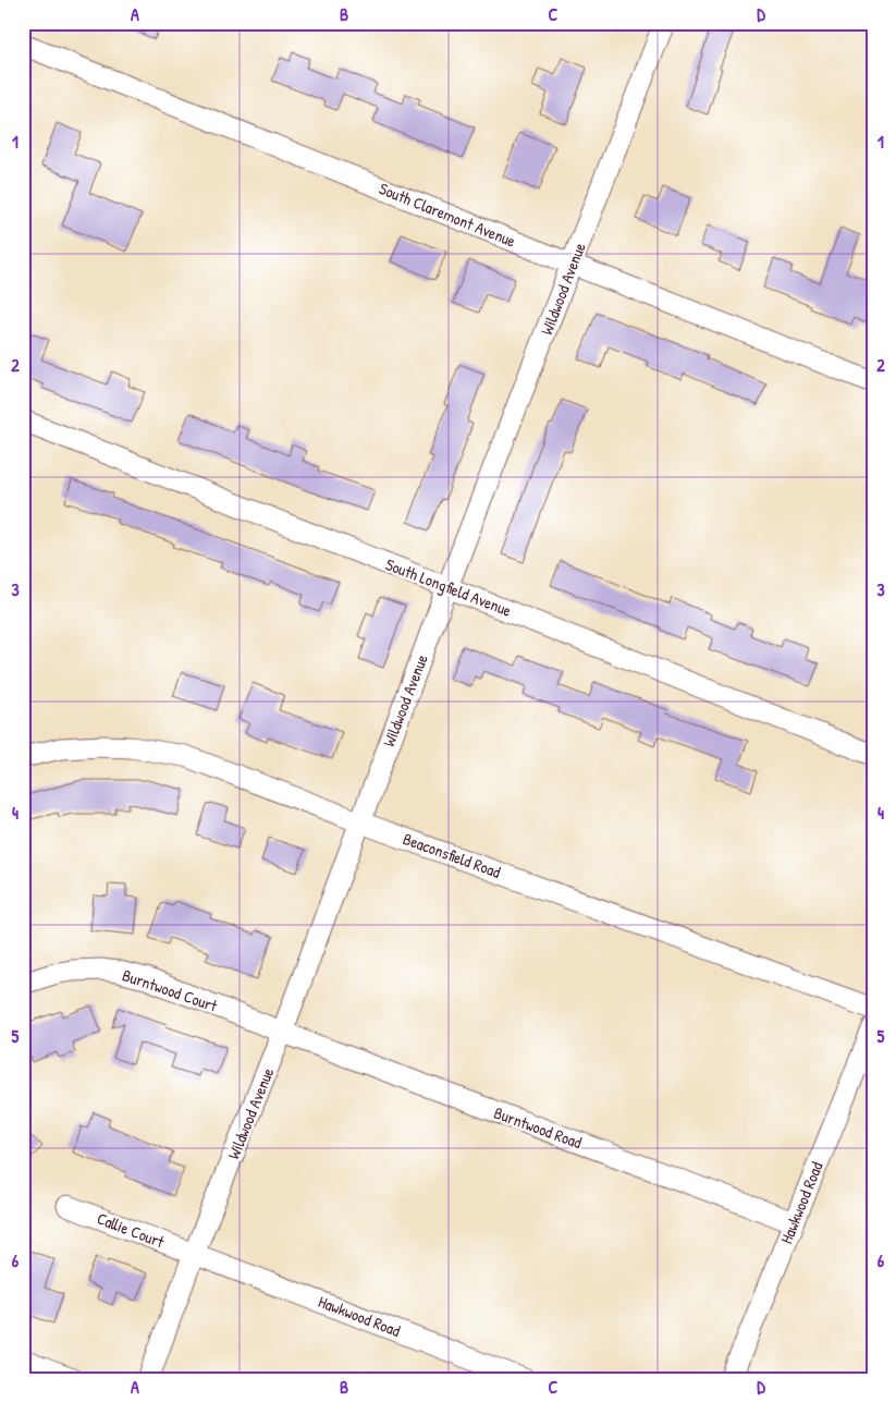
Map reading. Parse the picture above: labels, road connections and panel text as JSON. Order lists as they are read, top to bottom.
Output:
{
  "streets": {
    "street": [
      "South Claremont Avenue",
      "Wildwood Avenue",
      "South Longfield Avenue",
      "Beaconsfield Road",
      "Burntwood Court",
      "Burntwood Road",
      "Hawkwood Road",
      "Callie Court"
    ]
  },
  "crossings": [
    ["South Claremont Avenue", "Wildwood Avenue"],
    ["Wildwood Avenue", "South Longfield Avenue"],
    ["Wildwood Avenue", "Beaconsfield Road"],
    ["Wildwood Avenue", "Burntwood Court"],
    ["Wildwood Avenue", "Burntwood Road"],
    ["Wildwood Avenue", "Hawkwood Road"],
    ["Wildwood Avenue", "Callie Court"],
    ["Burntwood Court", "Burntwood Road"],
    ["Burntwood Road", "Hawkwood Road"],
    ["Hawkwood Road", "Callie Court"]
  ],
  "grid": {
    "columns": [
      "A",
      "B",
      "C",
      "D"
    ],
    "rows": [
      "1",
      "2",
      "3",
      "4",
      "5",
      "6"
    ]
  }
}
